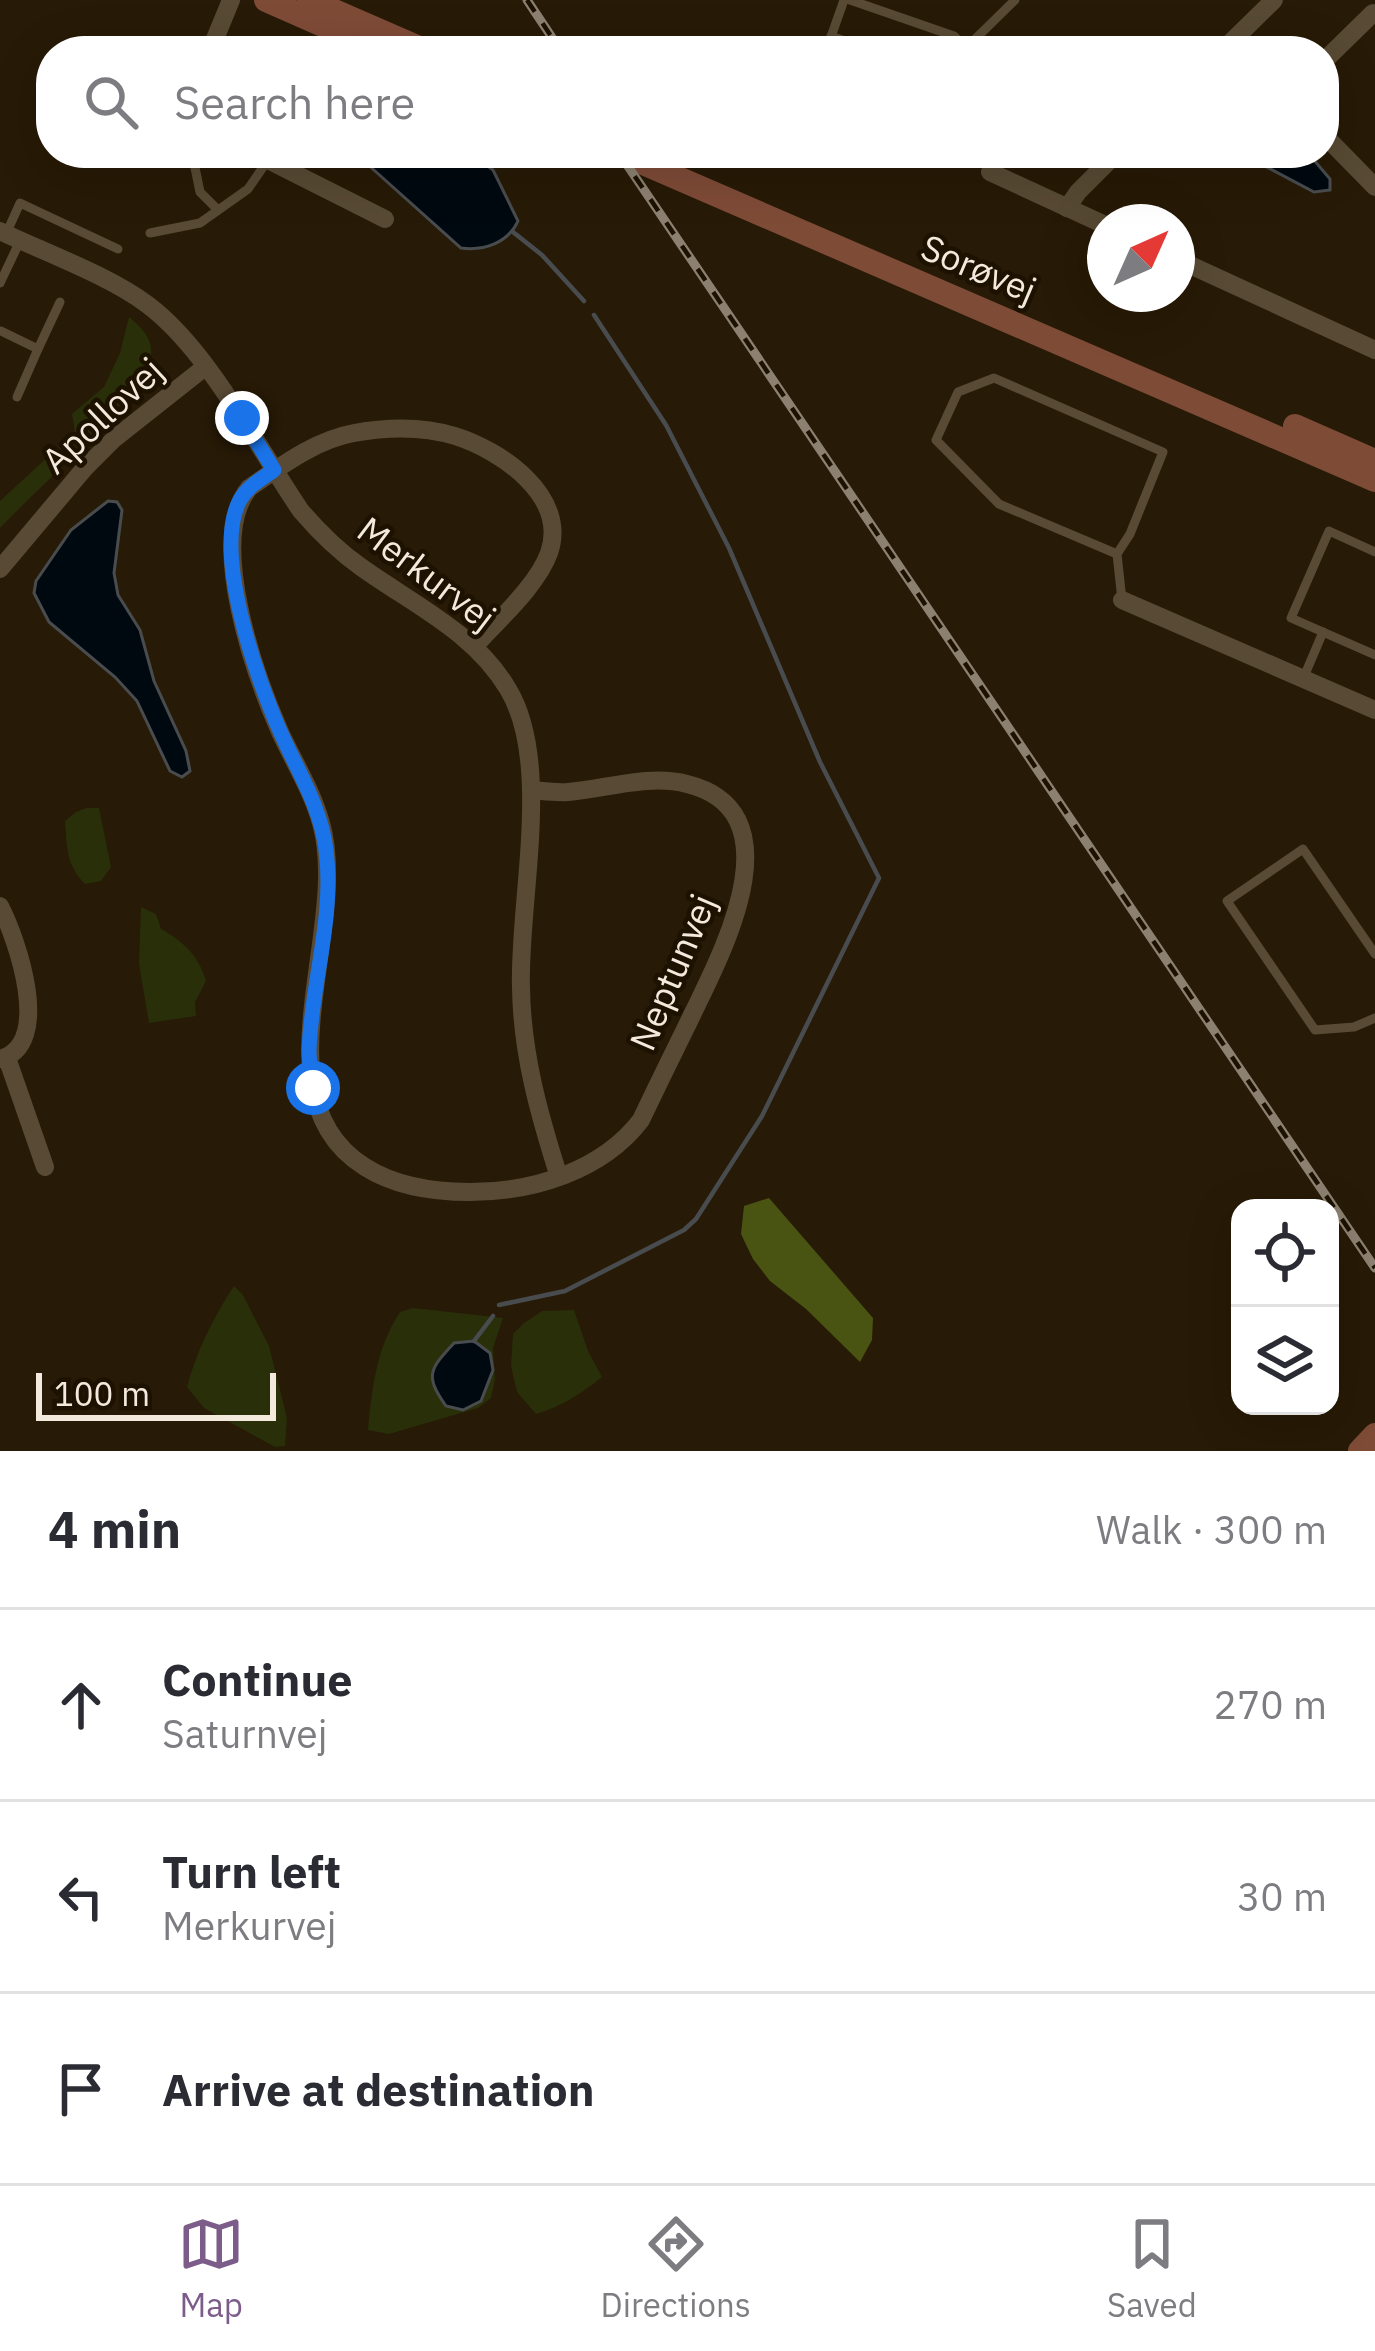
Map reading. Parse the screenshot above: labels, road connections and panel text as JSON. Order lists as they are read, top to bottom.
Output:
{
  "streets": {
    "street": [
      "Sorøvej",
      "Apollovej",
      "Merkurvej",
      "Neptunvej"
    ]
  },
  "crossings": [
    ["Apollovej", "Merkurvej"],
    ["Merkurvej", "Neptunvej"]
  ],
  "scale_bar": "100 m",
  "north": "top right",
  "page": {
    "search": "Search here",
    "scale": "100 m",
    "heading": ["4 min", "Walk · 300 m"],
    "list": [
      ["Continue", "Saturnvej", "270 m"],
      ["Turn left", "Merkurvej", "30 m"],
      "Arrive at destination"
    ],
    "nav": ["Map", "Directions", "Saved"]
  }
}
